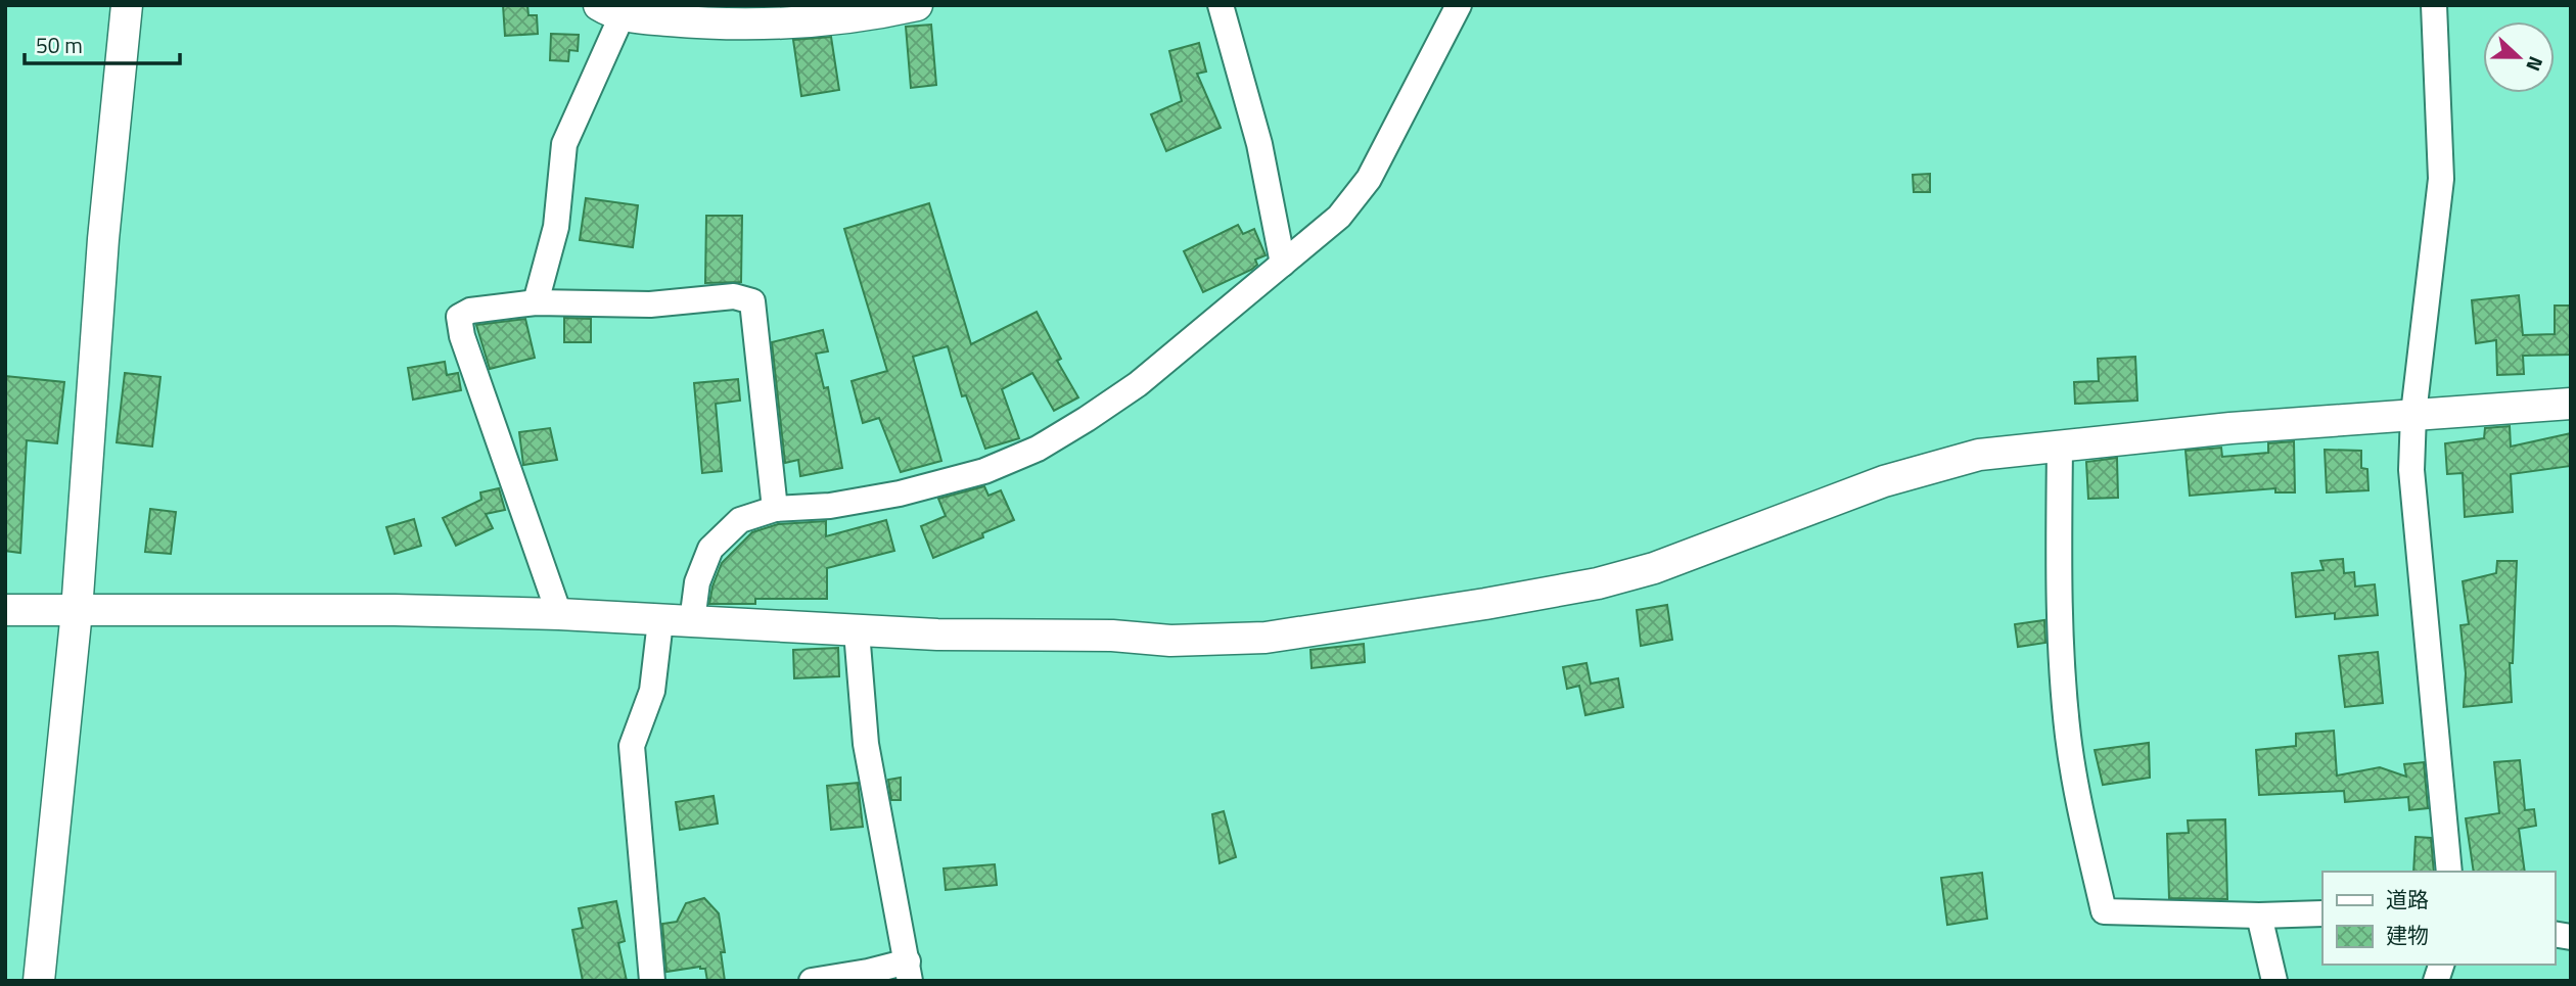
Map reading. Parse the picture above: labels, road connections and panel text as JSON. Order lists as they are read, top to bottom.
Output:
{
  "legend": ["道路", "建物"],
  "scale_bar": "50 m",
  "north": "right"
}
